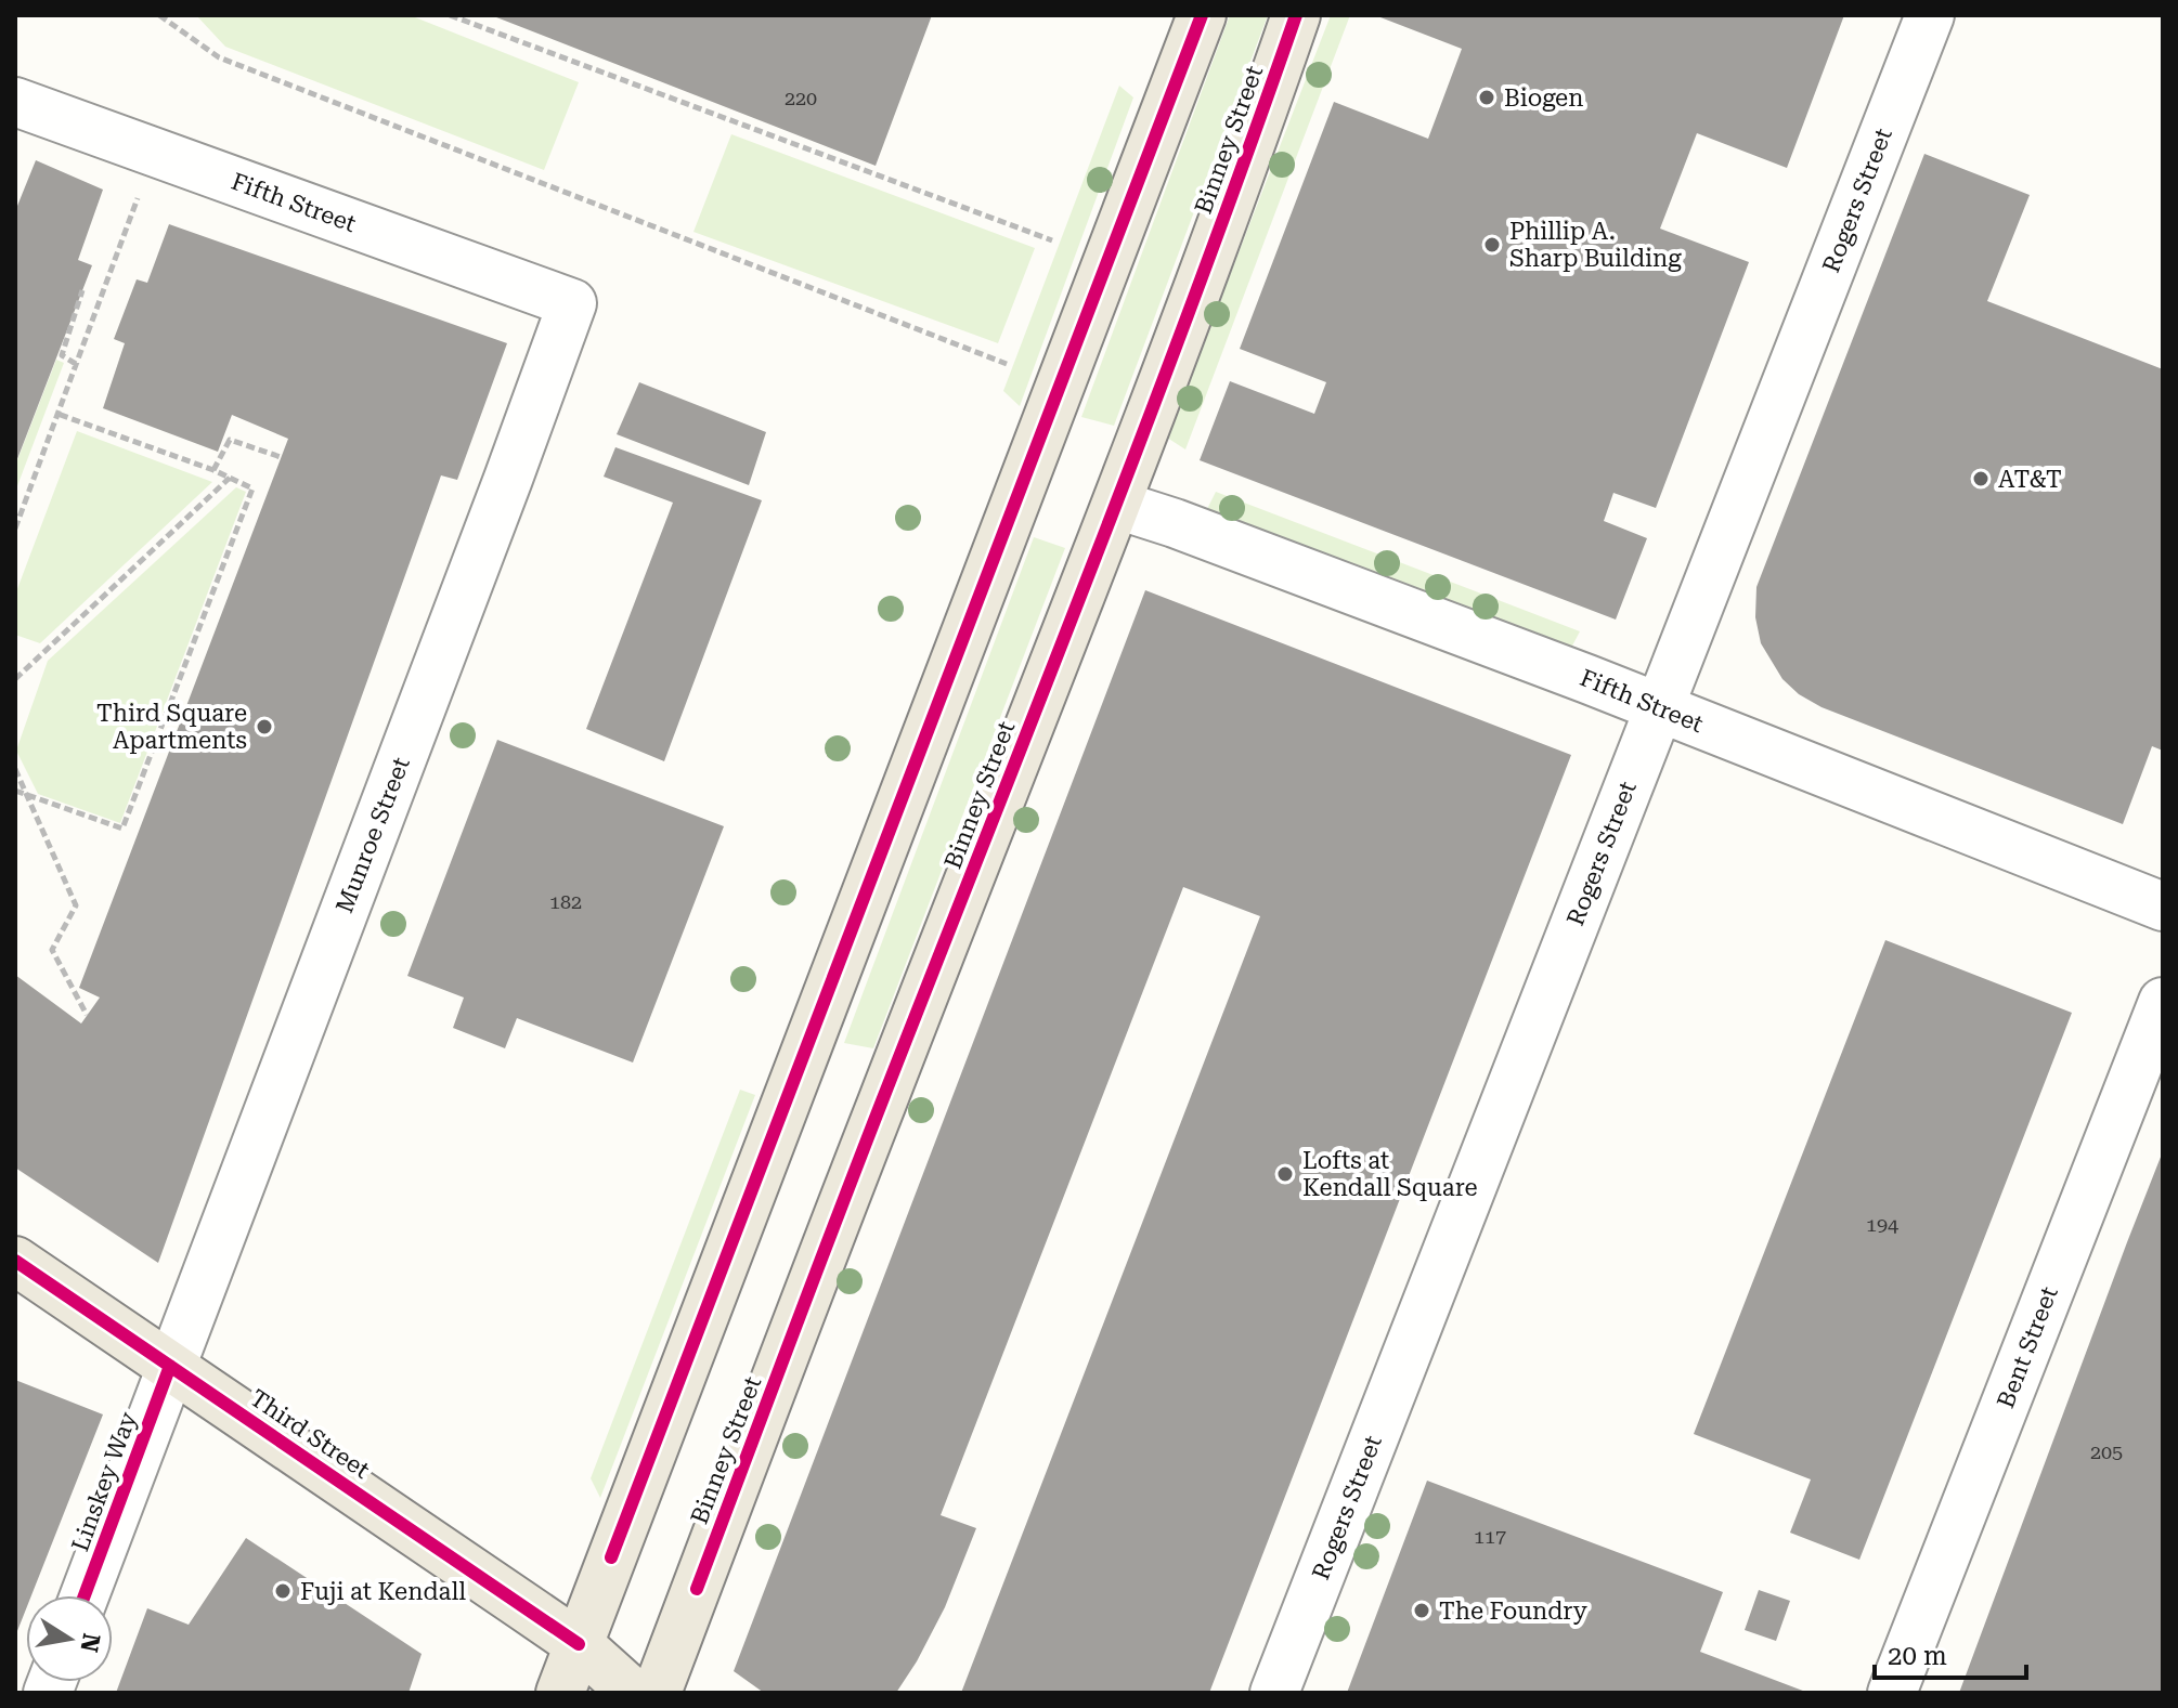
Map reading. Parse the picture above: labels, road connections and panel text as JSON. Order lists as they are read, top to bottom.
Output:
{
  "streets": {
    "main road": ["Binney Street", "Third Street"],
    "street": [
      "Rogers Street",
      "Fifth Street",
      "Munroe Street",
      "Bent Street",
      "Linskey Way"
    ]
  },
  "crossings": [
    ["Binney Street", "Fifth Street"],
    ["Rogers Street", "Fifth Street"],
    ["Fifth Street", "Munroe Street"],
    ["Munroe Street", "Third Street"],
    ["Munroe Street", "Linskey Way"],
    ["Third Street", "Linskey Way"]
  ],
  "places": [
    "Biogen",
    "Phillip A. Sharp Building",
    "AT&T",
    "Third Square Apartments",
    "Lofts at Kendall Square",
    "Fuji at Kendall",
    "The Foundry"
  ],
  "house_numbers": [
    "220",
    "182",
    "194",
    "205",
    "117"
  ],
  "scale_bar": "20 m",
  "north": "right"
}
